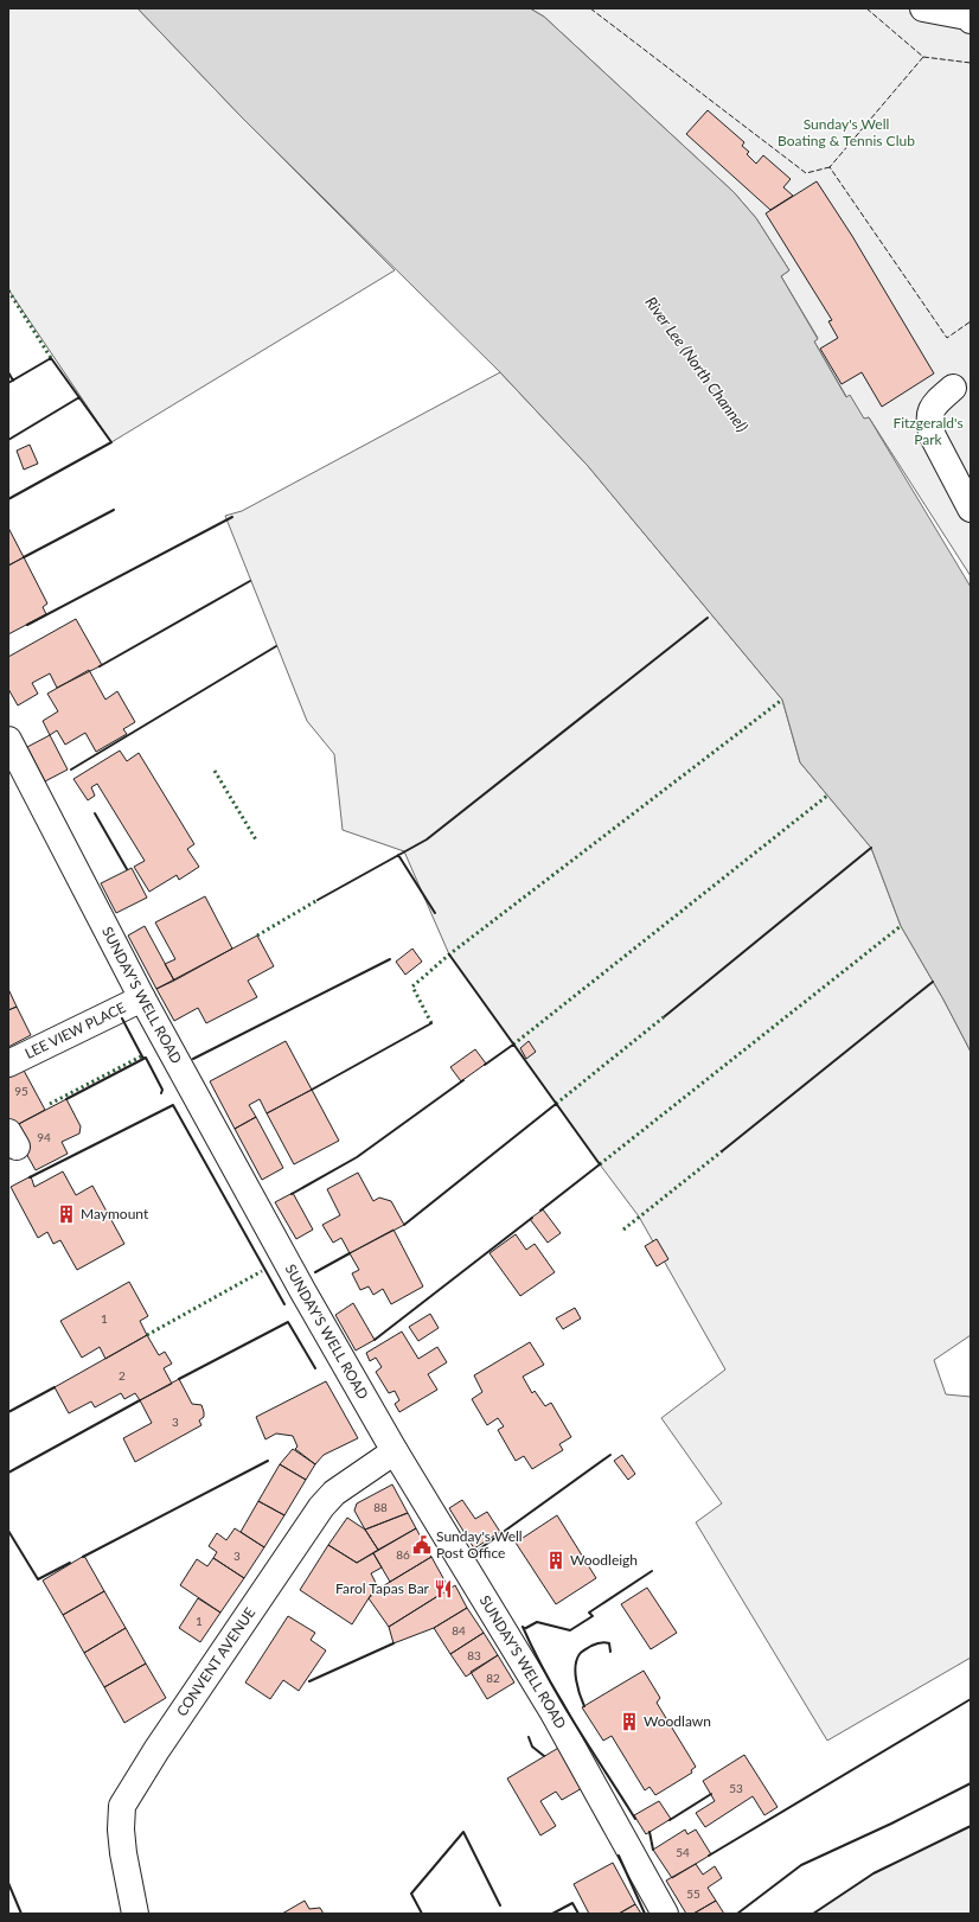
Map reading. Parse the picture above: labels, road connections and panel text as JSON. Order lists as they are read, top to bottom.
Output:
{
  "streets": {
    "main road": ["SUNDAY'S WELL ROAD", "LEE VIEW PLACE", "CONVENT AVENUE"]
  },
  "crossings": [
    ["SUNDAY'S WELL ROAD", "LEE VIEW PLACE"],
    ["SUNDAY'S WELL ROAD", "CONVENT AVENUE"]
  ],
  "water": ["River Lee (North Channel)"],
  "parks": ["Sunday's Well Boating & Tennis Club", "Fitzgerald's Park"],
  "places": {
    "building": ["Maymount", "Woodleigh", "Woodlawn"],
    "public building": ["Sunday's Well Post Office"],
    "restaurant": ["Farol Tapas Bar"]
  },
  "house_numbers": [
    "95",
    "94",
    "1",
    "2",
    "3",
    "88",
    "86",
    "3",
    "1",
    "84",
    "83",
    "82",
    "53",
    "54",
    "55"
  ]
}
